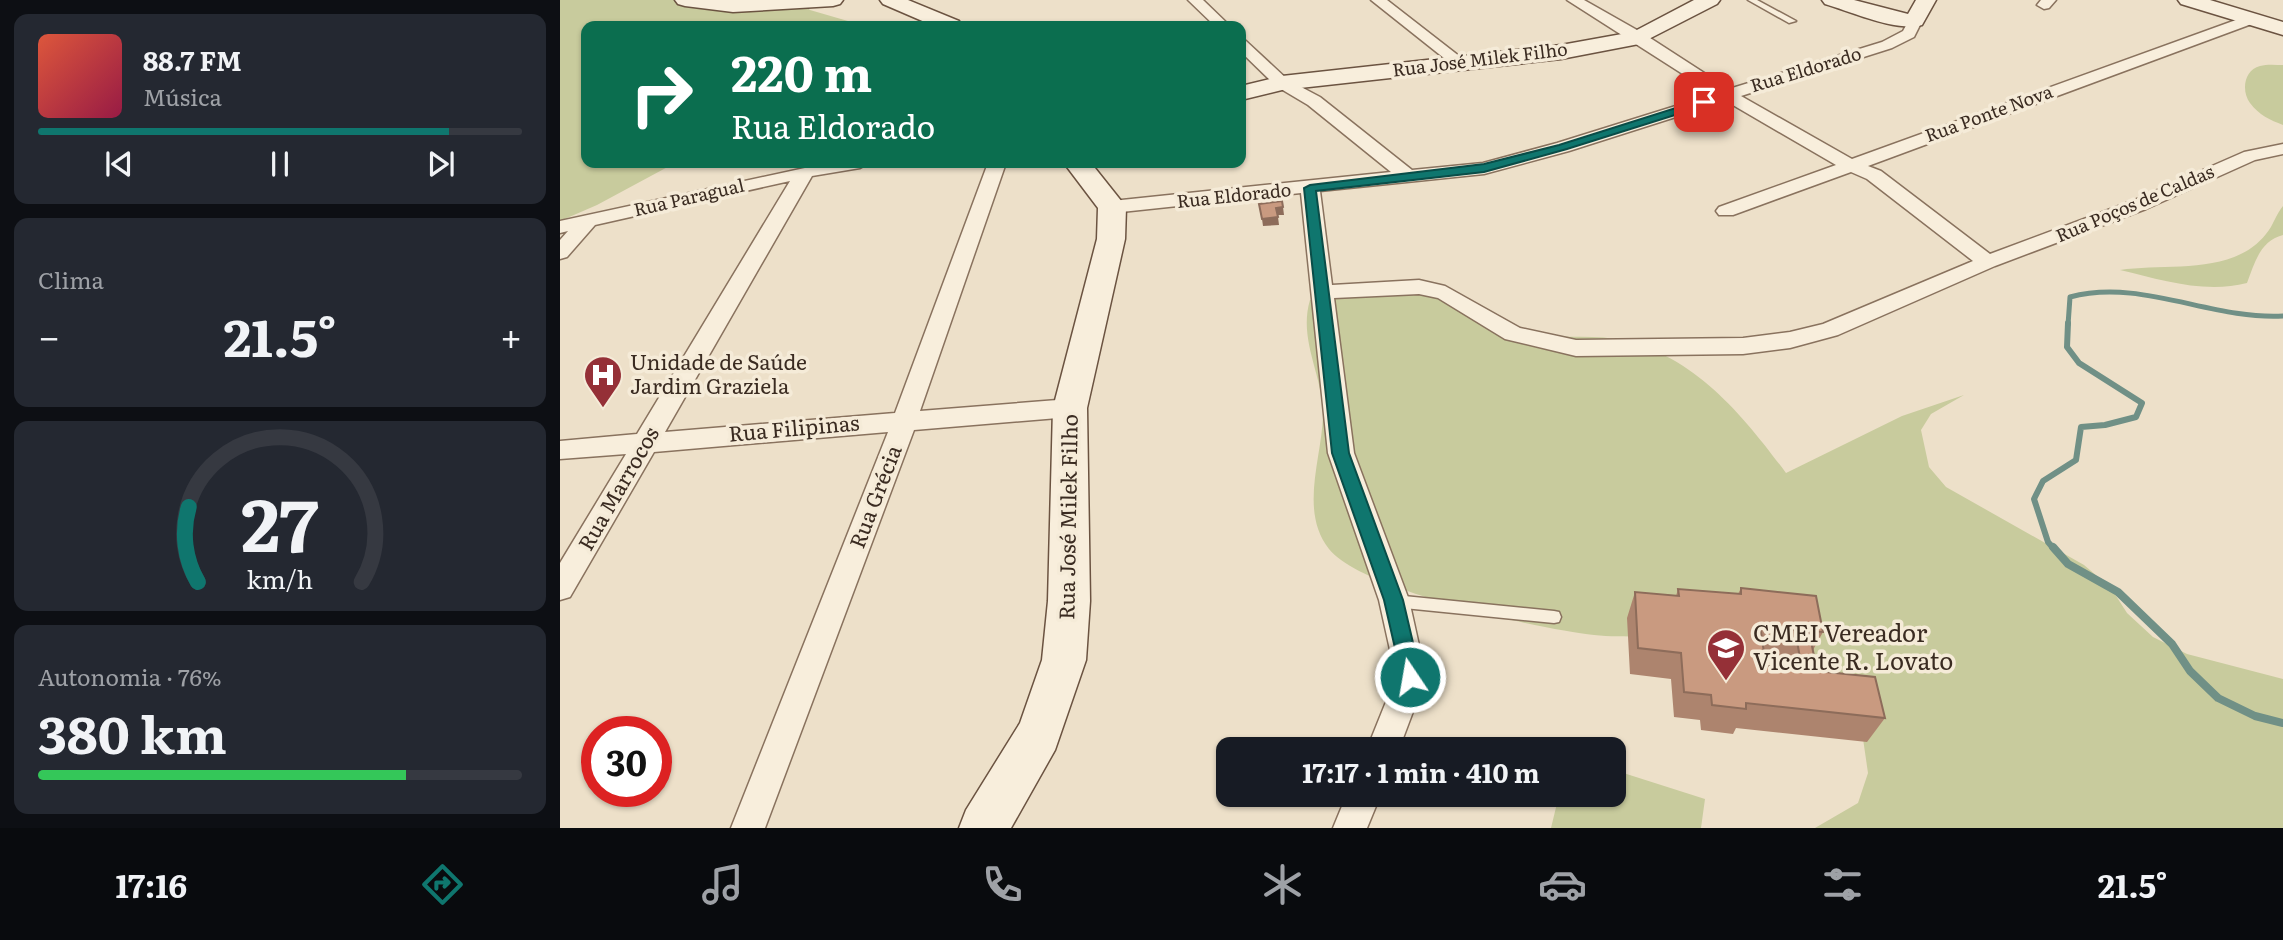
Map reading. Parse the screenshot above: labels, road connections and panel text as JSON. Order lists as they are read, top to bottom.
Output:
{
  "streets": {
    "street": [
      "Rua José Milek Filho",
      "Rua Eldorado",
      "Rua Ponte Nova",
      "Rua Paragual",
      "Rua Poços de Caldas",
      "Rua Filipinas",
      "Rua Marrocos",
      "Rua Grécia"
    ]
  },
  "crossings": [
    ["Rua José Milek Filho", "Rua Eldorado"],
    ["Rua José Milek Filho", "Rua Filipinas"],
    ["Rua Paragual", "Rua Marrocos"],
    ["Rua Filipinas", "Rua Marrocos"],
    ["Rua Filipinas", "Rua Grécia"]
  ],
  "places": {
    "hospital": ["Unidade de Saúde Jardim Graziela"],
    "school or university": ["CMEI Vereador Vicente R. Lovato"]
  },
  "page": {
    "turn": ["220 m", "Rua Eldorado"],
    "song": ["88.7 FM", "Música"],
    "tile": [
      "Clima",
      ["Autonomia · 76%", "380 km"]
    ],
    "heat": ["−", "21.5°", "+"],
    "limit": "30",
    "trip": "17:17 · 1 min · 410 m",
    "tabs": ["17:16", "21.5°"],
    "gauge": ["27", "km/h"]
  }
}
